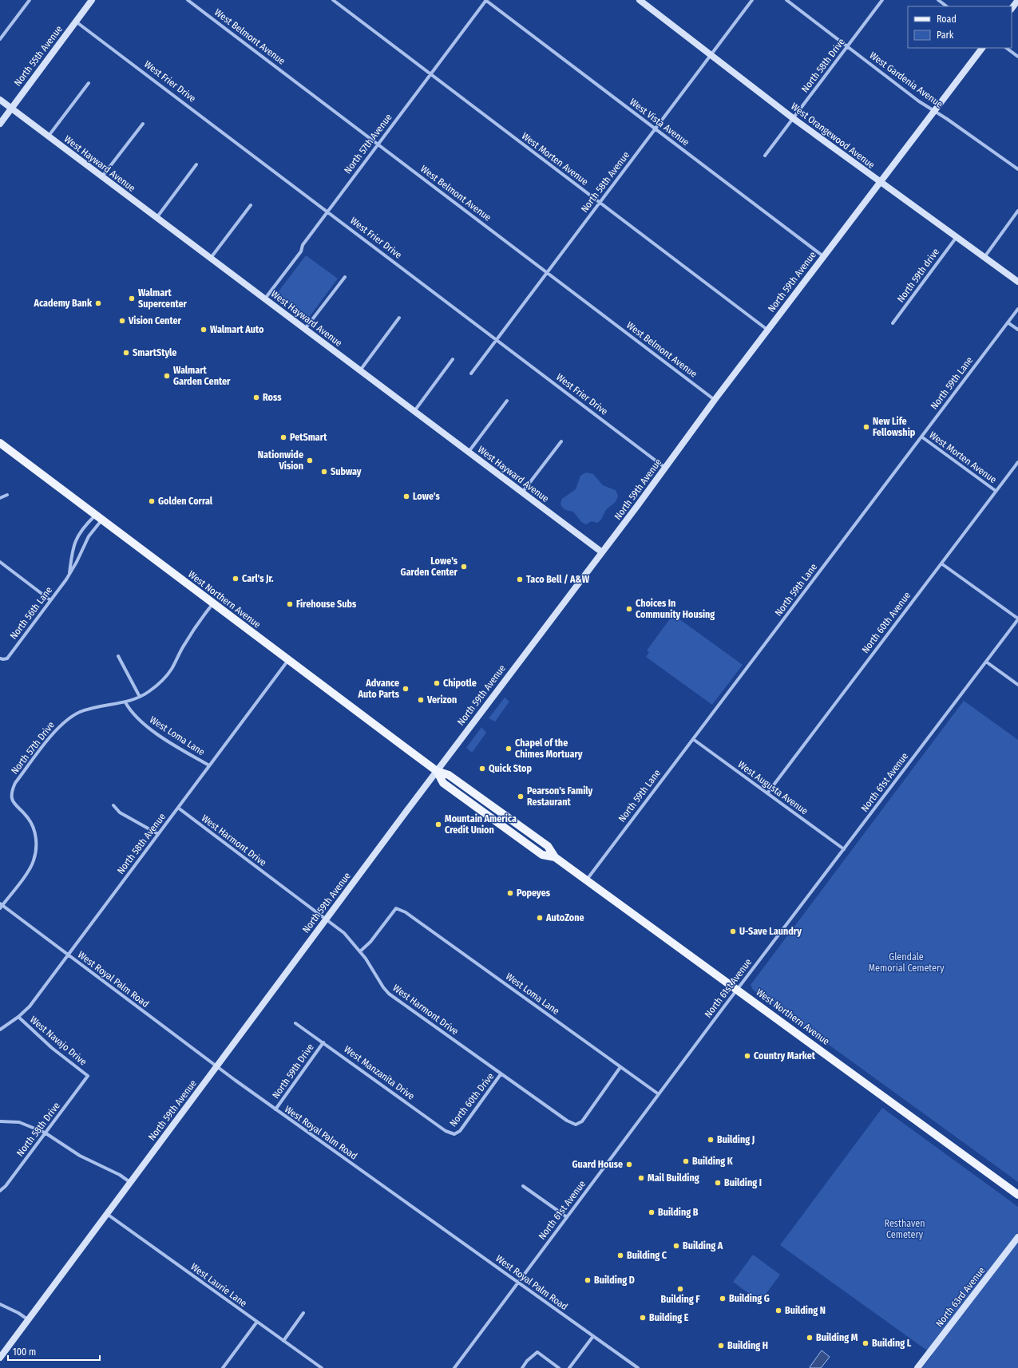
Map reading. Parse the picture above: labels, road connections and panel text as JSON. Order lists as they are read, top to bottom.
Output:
{
  "streets": {
    "main road": [
      "North 55th Avenue",
      "West Orangewood Avenue",
      "West Hayward Avenue",
      "North 59th Avenue",
      "West Northern Avenue",
      "North 63rd Avenue"
    ],
    "street": [
      "West Belmont Avenue",
      "North 58th Drive",
      "West Gardenia Avenue",
      "West Frier Drive",
      "West Vista Avenue",
      "North 57th Avenue",
      "West Morten Avenue",
      "North 58th Avenue",
      "North 59th drive",
      "North 59th Lane",
      "North 56th Lane",
      "North 60th Avenue",
      "West Loma Lane",
      "North 57th Drive",
      "North 61st Avenue",
      "West Augusta Avenue",
      "West Harmont Drive",
      "West Royal Palm Road",
      "West Navajo Drive",
      "North 59th Drive",
      "West Manzanita Drive",
      "North 60th Drive",
      "West Laurie Lane"
    ]
  },
  "crossings": [
    ["West Belmont Avenue", "North 57th Avenue"],
    ["West Belmont Avenue", "North 58th Avenue"],
    ["West Belmont Avenue", "North 59th Avenue"],
    ["North 55th Avenue", "West Frier Drive"],
    ["North 55th Avenue", "West Hayward Avenue"],
    ["North 58th Drive", "West Gardenia Avenue"],
    ["North 58th Drive", "West Orangewood Avenue"],
    ["North 58th Drive", "West Navajo Drive"],
    ["West Gardenia Avenue", "North 59th Avenue"],
    ["West Frier Drive", "North 57th Avenue"],
    ["West Frier Drive", "North 58th Avenue"],
    ["West Frier Drive", "North 59th Avenue"],
    ["West Vista Avenue", "North 57th Avenue"],
    ["West Vista Avenue", "North 58th Avenue"],
    ["West Vista Avenue", "North 59th Avenue"],
    ["West Orangewood Avenue", "North 58th Avenue"],
    ["West Orangewood Avenue", "North 59th drive"],
    ["West Orangewood Avenue", "North 59th Avenue"],
    ["North 57th Avenue", "West Morten Avenue"],
    ["North 57th Avenue", "West Hayward Avenue"],
    ["West Morten Avenue", "North 58th Avenue"],
    ["West Morten Avenue", "North 59th Avenue"],
    ["West Morten Avenue", "North 59th Lane"],
    ["West Morten Avenue", "North 60th Avenue"],
    ["West Hayward Avenue", "North 59th Avenue"],
    ["North 58th Avenue", "West Northern Avenue"],
    ["North 58th Avenue", "West Loma Lane"],
    ["North 58th Avenue", "West Harmont Drive"],
    ["North 58th Avenue", "West Royal Palm Road"],
    ["North 58th Avenue", "West Navajo Drive"],
    ["North 59th Avenue", "West Northern Avenue"],
    ["North 59th Avenue", "West Harmont Drive"],
    ["North 59th Avenue", "West Royal Palm Road"],
    ["North 59th Avenue", "West Laurie Lane"],
    ["North 59th Lane", "West Northern Avenue"],
    ["North 59th Lane", "West Augusta Avenue"],
    ["West Northern Avenue", "North 56th Lane"],
    ["West Northern Avenue", "North 57th Drive"],
    ["West Northern Avenue", "North 61st Avenue"],
    ["North 60th Avenue", "West Augusta Avenue"],
    ["West Loma Lane", "North 57th Drive"],
    ["West Loma Lane", "North 61st Avenue"],
    ["West Loma Lane", "West Harmont Drive"],
    ["North 57th Drive", "West Royal Palm Road"],
    ["North 61st Avenue", "West Augusta Avenue"],
    ["North 61st Avenue", "West Royal Palm Road"],
    ["West Harmont Drive", "North 60th Drive"],
    ["West Royal Palm Road", "North 59th Drive"],
    ["North 59th Drive", "West Manzanita Drive"],
    ["West Manzanita Drive", "North 60th Drive"]
  ],
  "parks": ["Glendale Memorial Cemetery", "Resthaven Cemetery"],
  "places": [
    "Walmart Supercenter",
    "Academy Bank",
    "Vision Center",
    "Walmart Auto",
    "SmartStyle",
    "Walmart Garden Center",
    "Ross",
    "New Life Fellowship",
    "PetSmart",
    "Nationwide Vision",
    "Subway",
    "Lowe's",
    "Golden Corral",
    "Lowe's Garden Center",
    "Carl's Jr.",
    "Taco Bell / A&W",
    "Firehouse Subs",
    "Choices In Community Housing",
    "Chipotle",
    "Advance Auto Parts",
    "Verizon",
    "Chapel of the Chimes Mortuary",
    "Quick Stop",
    "Pearson's Family Restaurant",
    "Mountain America Credit Union",
    "Popeyes",
    "AutoZone",
    "U-Save Laundry",
    "Country Market",
    "Building J",
    "Building K",
    "Guard House",
    "Mail Building",
    "Building I",
    "Building B",
    "Building A",
    "Building C",
    "Building D",
    "Building F",
    "Building G",
    "Building N",
    "Building E",
    "Building M",
    "Building L",
    "Building H"
  ],
  "legend": ["Road", "Park"],
  "scale_bar": "100 m"
}
